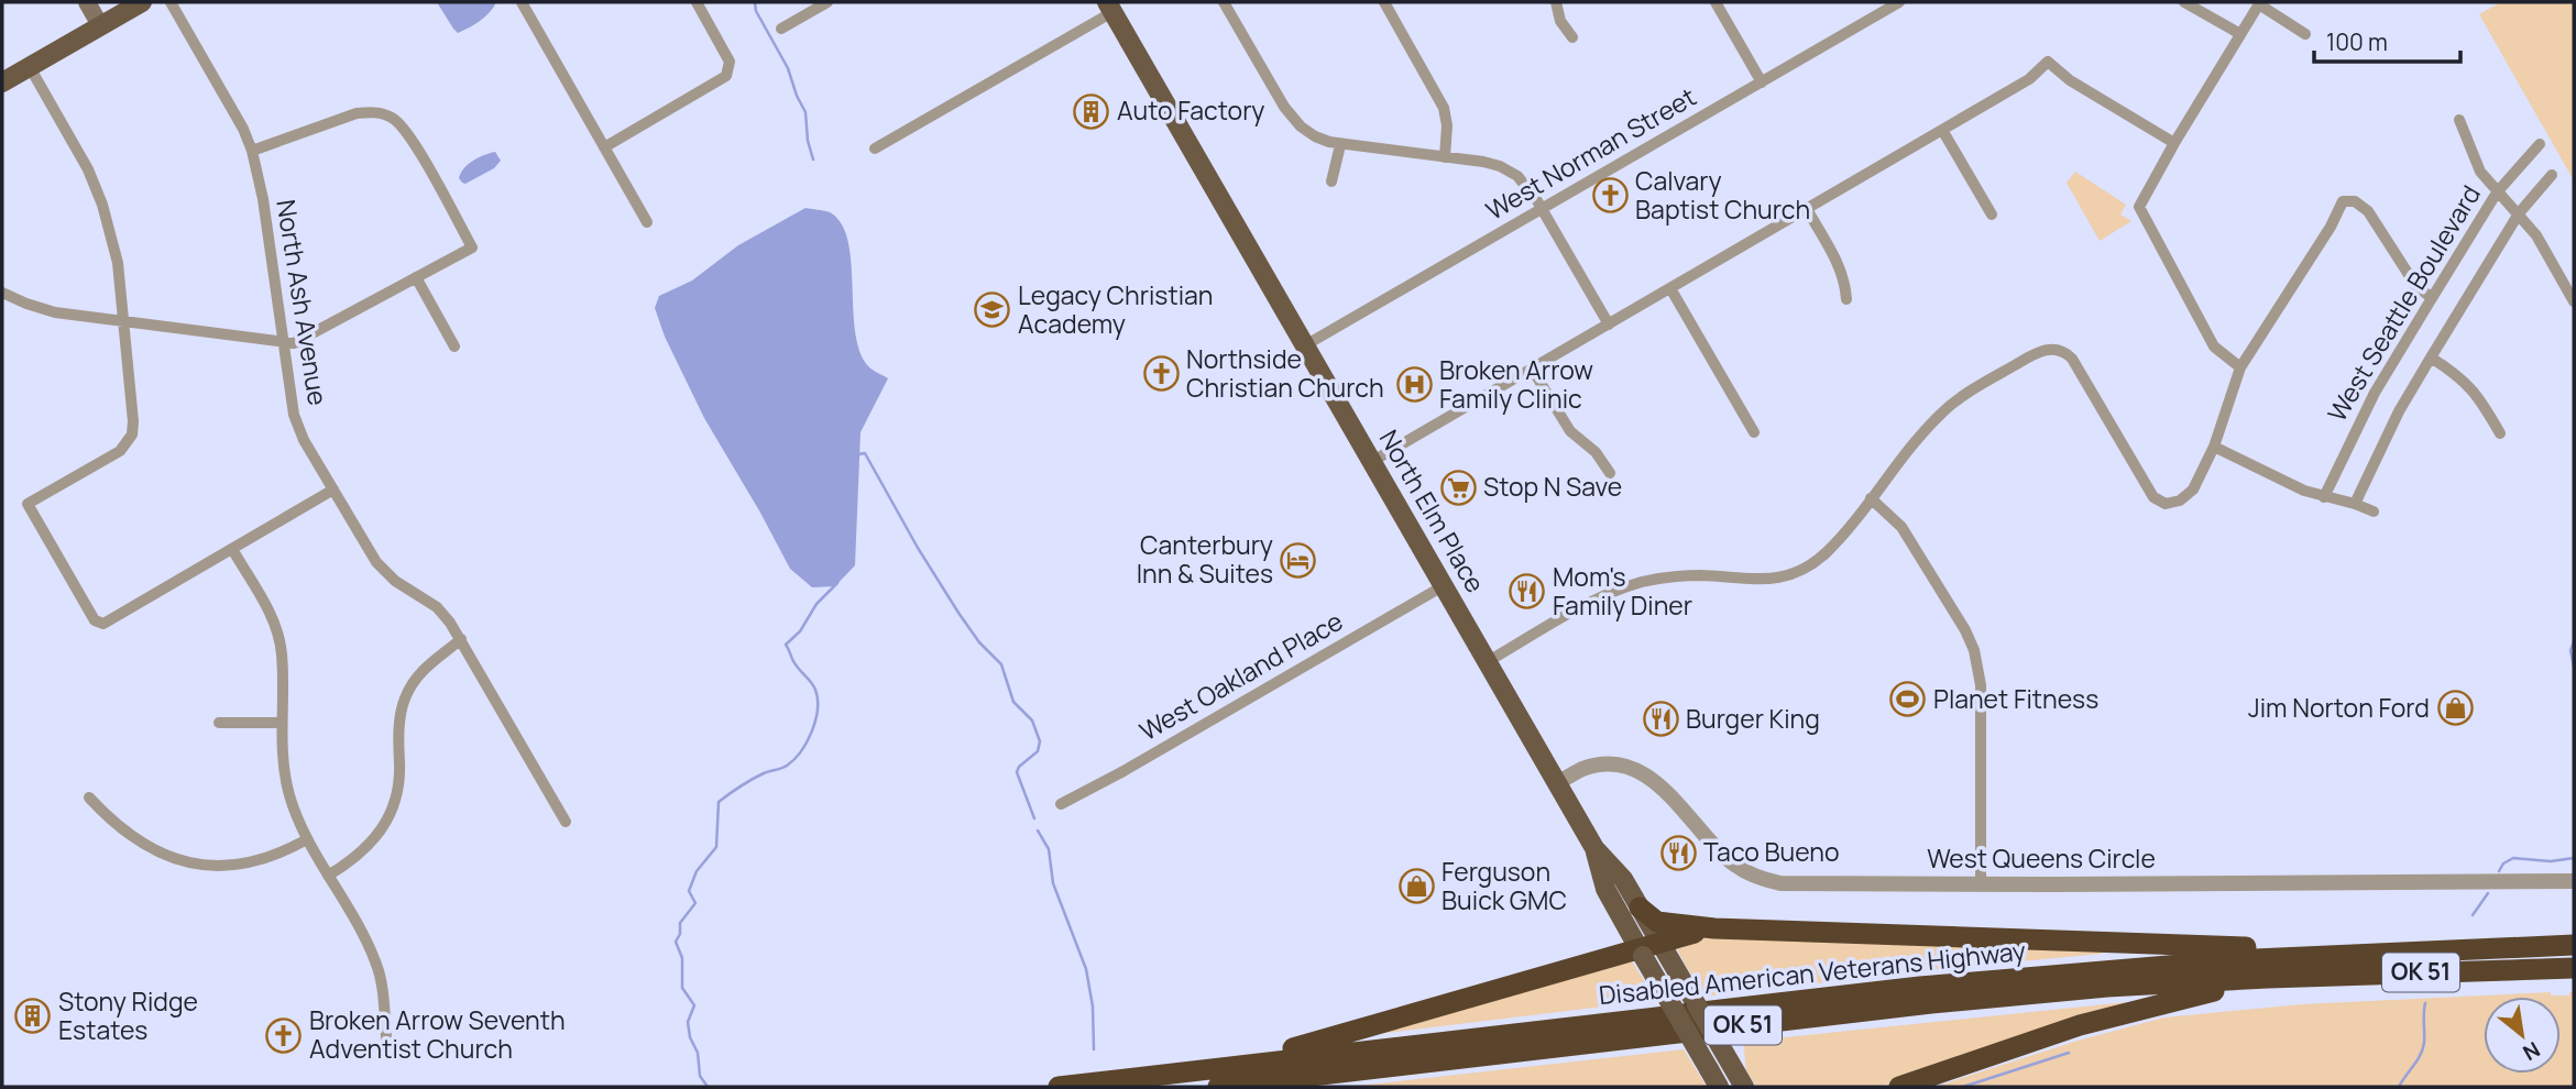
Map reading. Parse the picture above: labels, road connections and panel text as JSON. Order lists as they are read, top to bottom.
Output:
{
  "streets": {
    "highway": ["OK 51", "Disabled American Veterans Highway"],
    "main road": ["North Elm Place"],
    "street": [
      "West Norman Street",
      "North Ash Avenue",
      "West Seattle Boulevard",
      "West Oakland Place",
      "West Queens Circle"
    ]
  },
  "crossings": [
    ["West Norman Street", "North Elm Place"],
    ["North Elm Place", "West Oakland Place"],
    ["North Elm Place", "West Queens Circle"]
  ],
  "places": {
    "building": ["Auto Factory", "Stony Ridge Estates"],
    "church": ["Calvary Baptist Church", "Northside Christian Church", "Broken Arrow Seventh Adventist Church"],
    "school or university": ["Legacy Christian Academy"],
    "hospital": ["Broken Arrow Family Clinic"],
    "supermarket": ["Stop N Save"],
    "hotel": ["Canterbury Inn & Suites"],
    "restaurant": ["Mom's Family Diner", "Burger King", "Taco Bueno"],
    "sports": ["Planet Fitness"],
    "shop": ["Jim Norton Ford", "Ferguson Buick GMC"]
  },
  "scale_bar": "100 m",
  "north": "bottom right"
}
